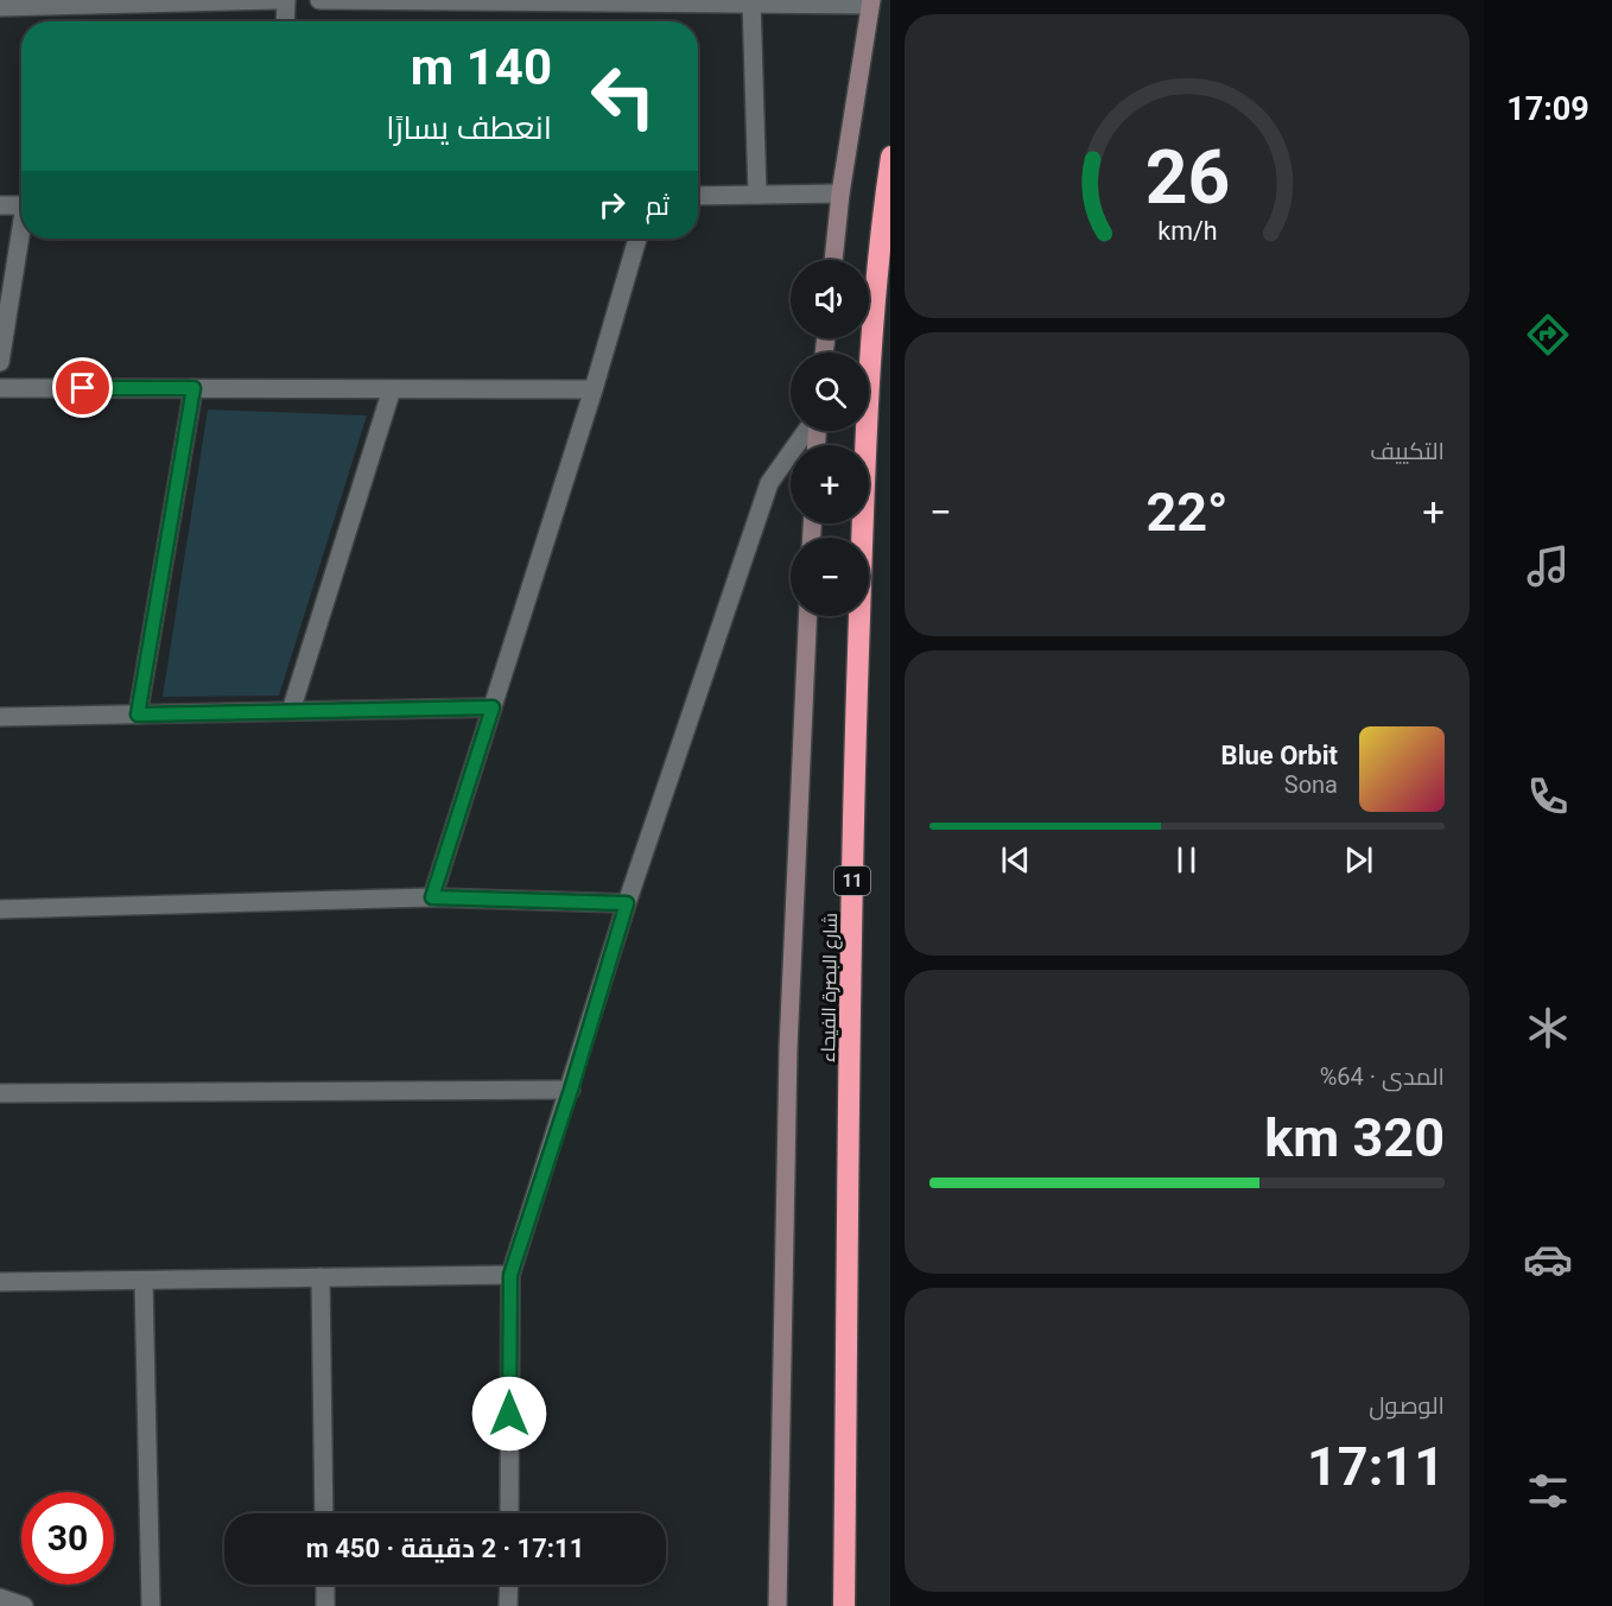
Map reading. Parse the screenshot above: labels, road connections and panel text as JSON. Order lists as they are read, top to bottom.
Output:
{
  "streets": {
    "highway": ["11", "شارع البصرة الفيحاء"]
  },
  "page": {
    "tabs": "17:09",
    "turn": ["140 m", "انعطف يسارًا"],
    "then": "ثم",
    "map_buttons": ["+", "−"],
    "tile": [
      "التكييف",
      ["المدى · 64%", "320 km"],
      ["الوصول", "17:11"]
    ],
    "heat": ["−", "22°", "+"],
    "song": ["Blue Orbit", "Sona"],
    "limit": "30",
    "trip": "17:11 · 2 دقيقة · 450 m",
    "gauge": ["26", "km/h"]
  }
}
